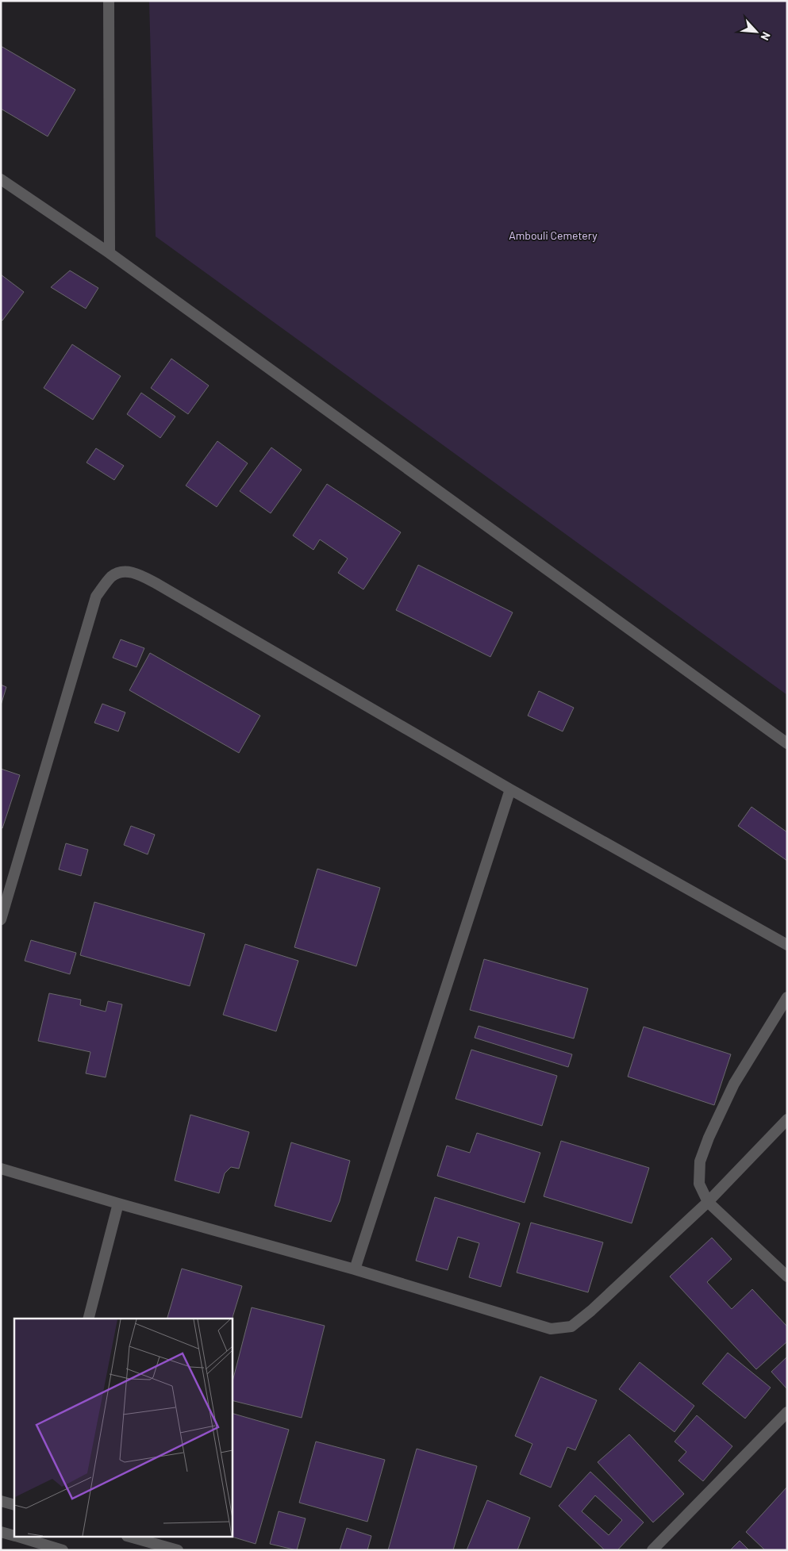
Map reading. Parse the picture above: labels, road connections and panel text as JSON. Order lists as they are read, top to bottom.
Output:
{
  "parks": ["Ambouli Cemetery"],
  "north": "bottom right"
}
